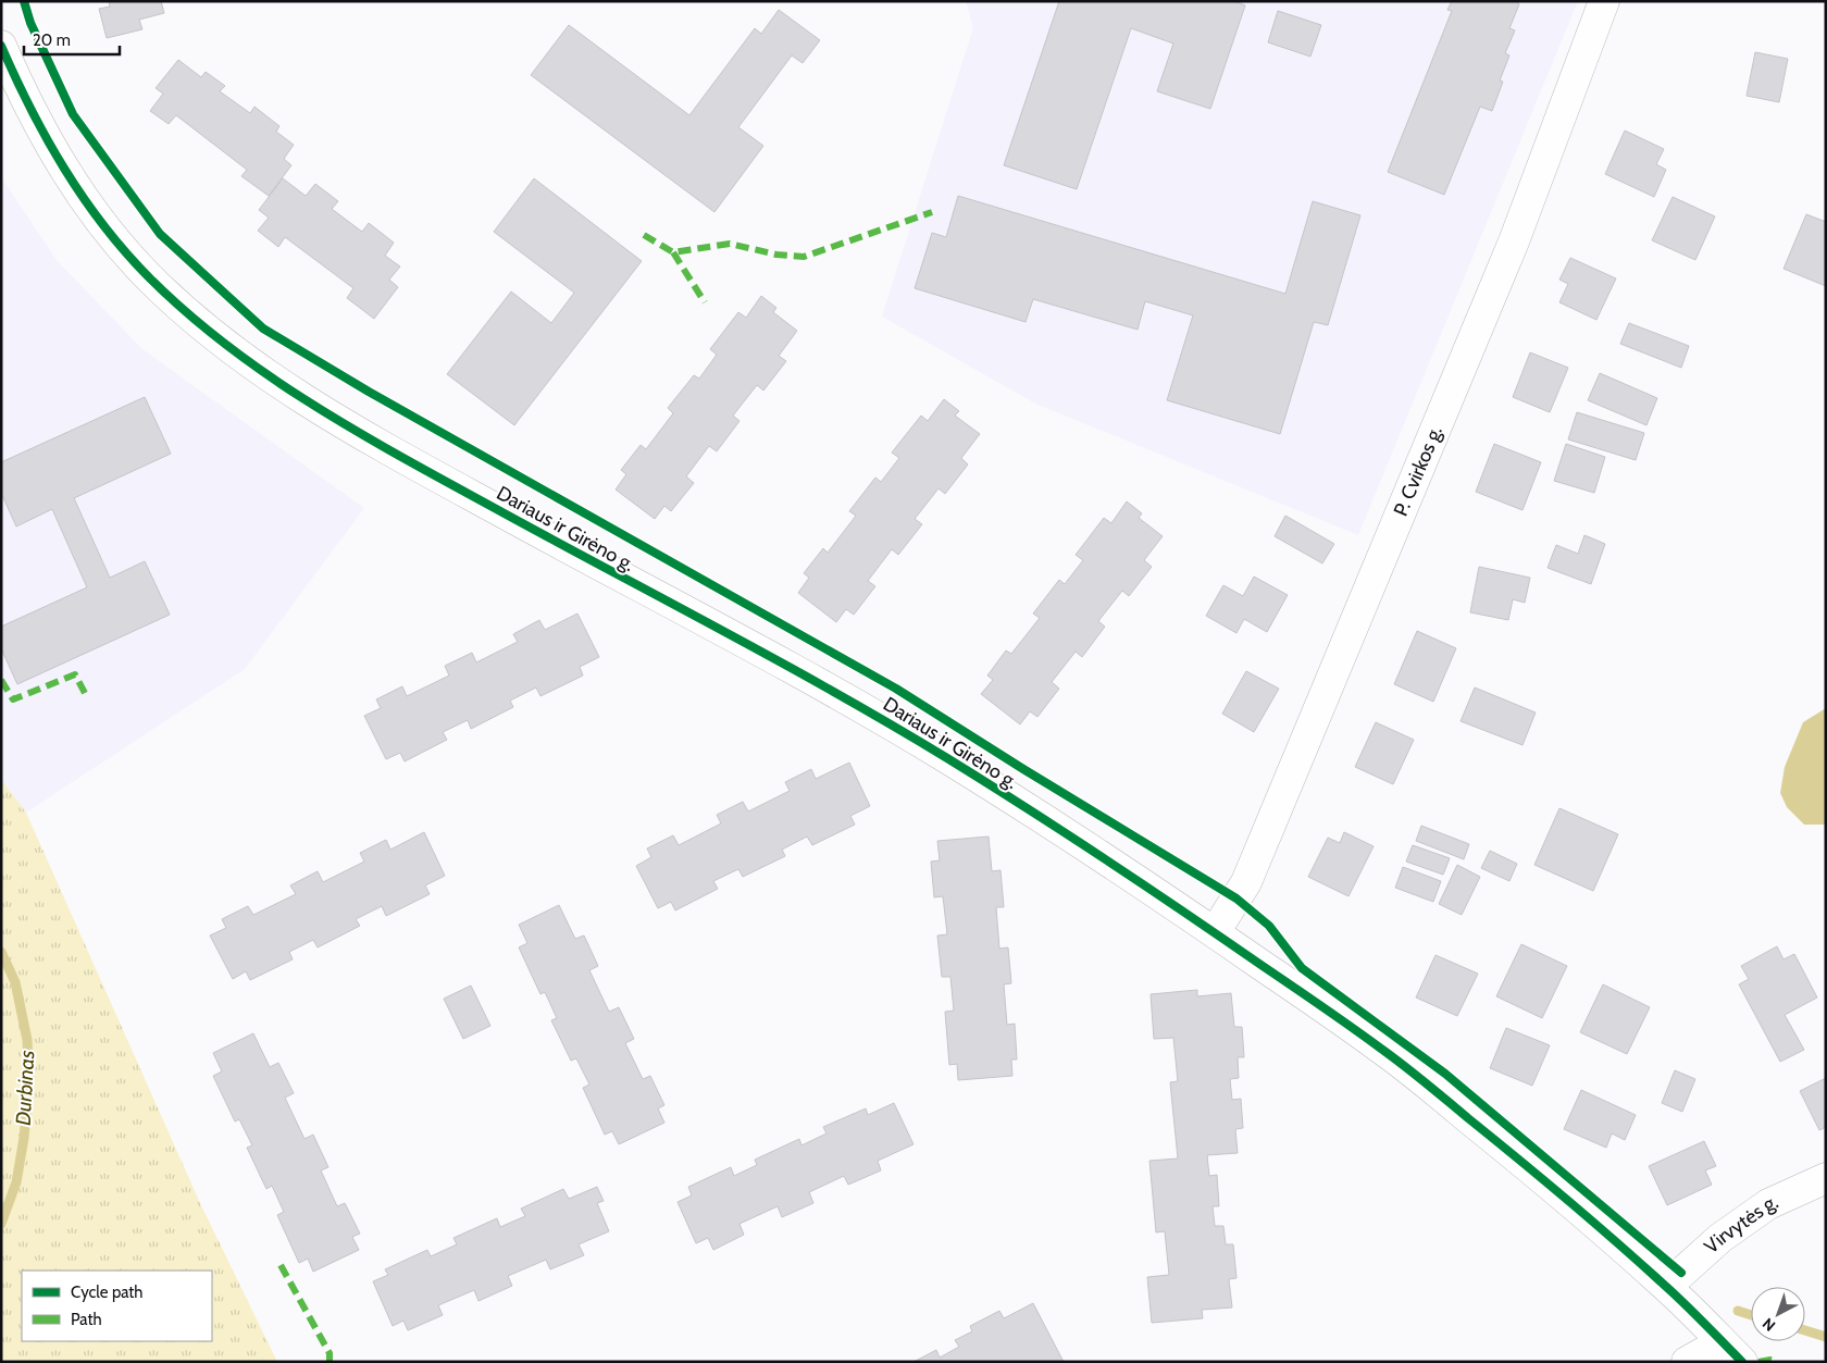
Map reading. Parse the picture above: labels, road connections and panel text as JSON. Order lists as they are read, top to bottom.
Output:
{
  "streets": {
    "street": ["P. Cvirkos g.", "Dariaus ir Girėno g.", "Virvytės g."]
  },
  "crossings": [
    ["P. Cvirkos g.", "Dariaus ir Girėno g."],
    ["Dariaus ir Girėno g.", "Virvytės g."]
  ],
  "water": ["Durbinas"],
  "legend": ["Cycle path", "Path"],
  "scale_bar": "20 m",
  "north": "bottom left"
}
